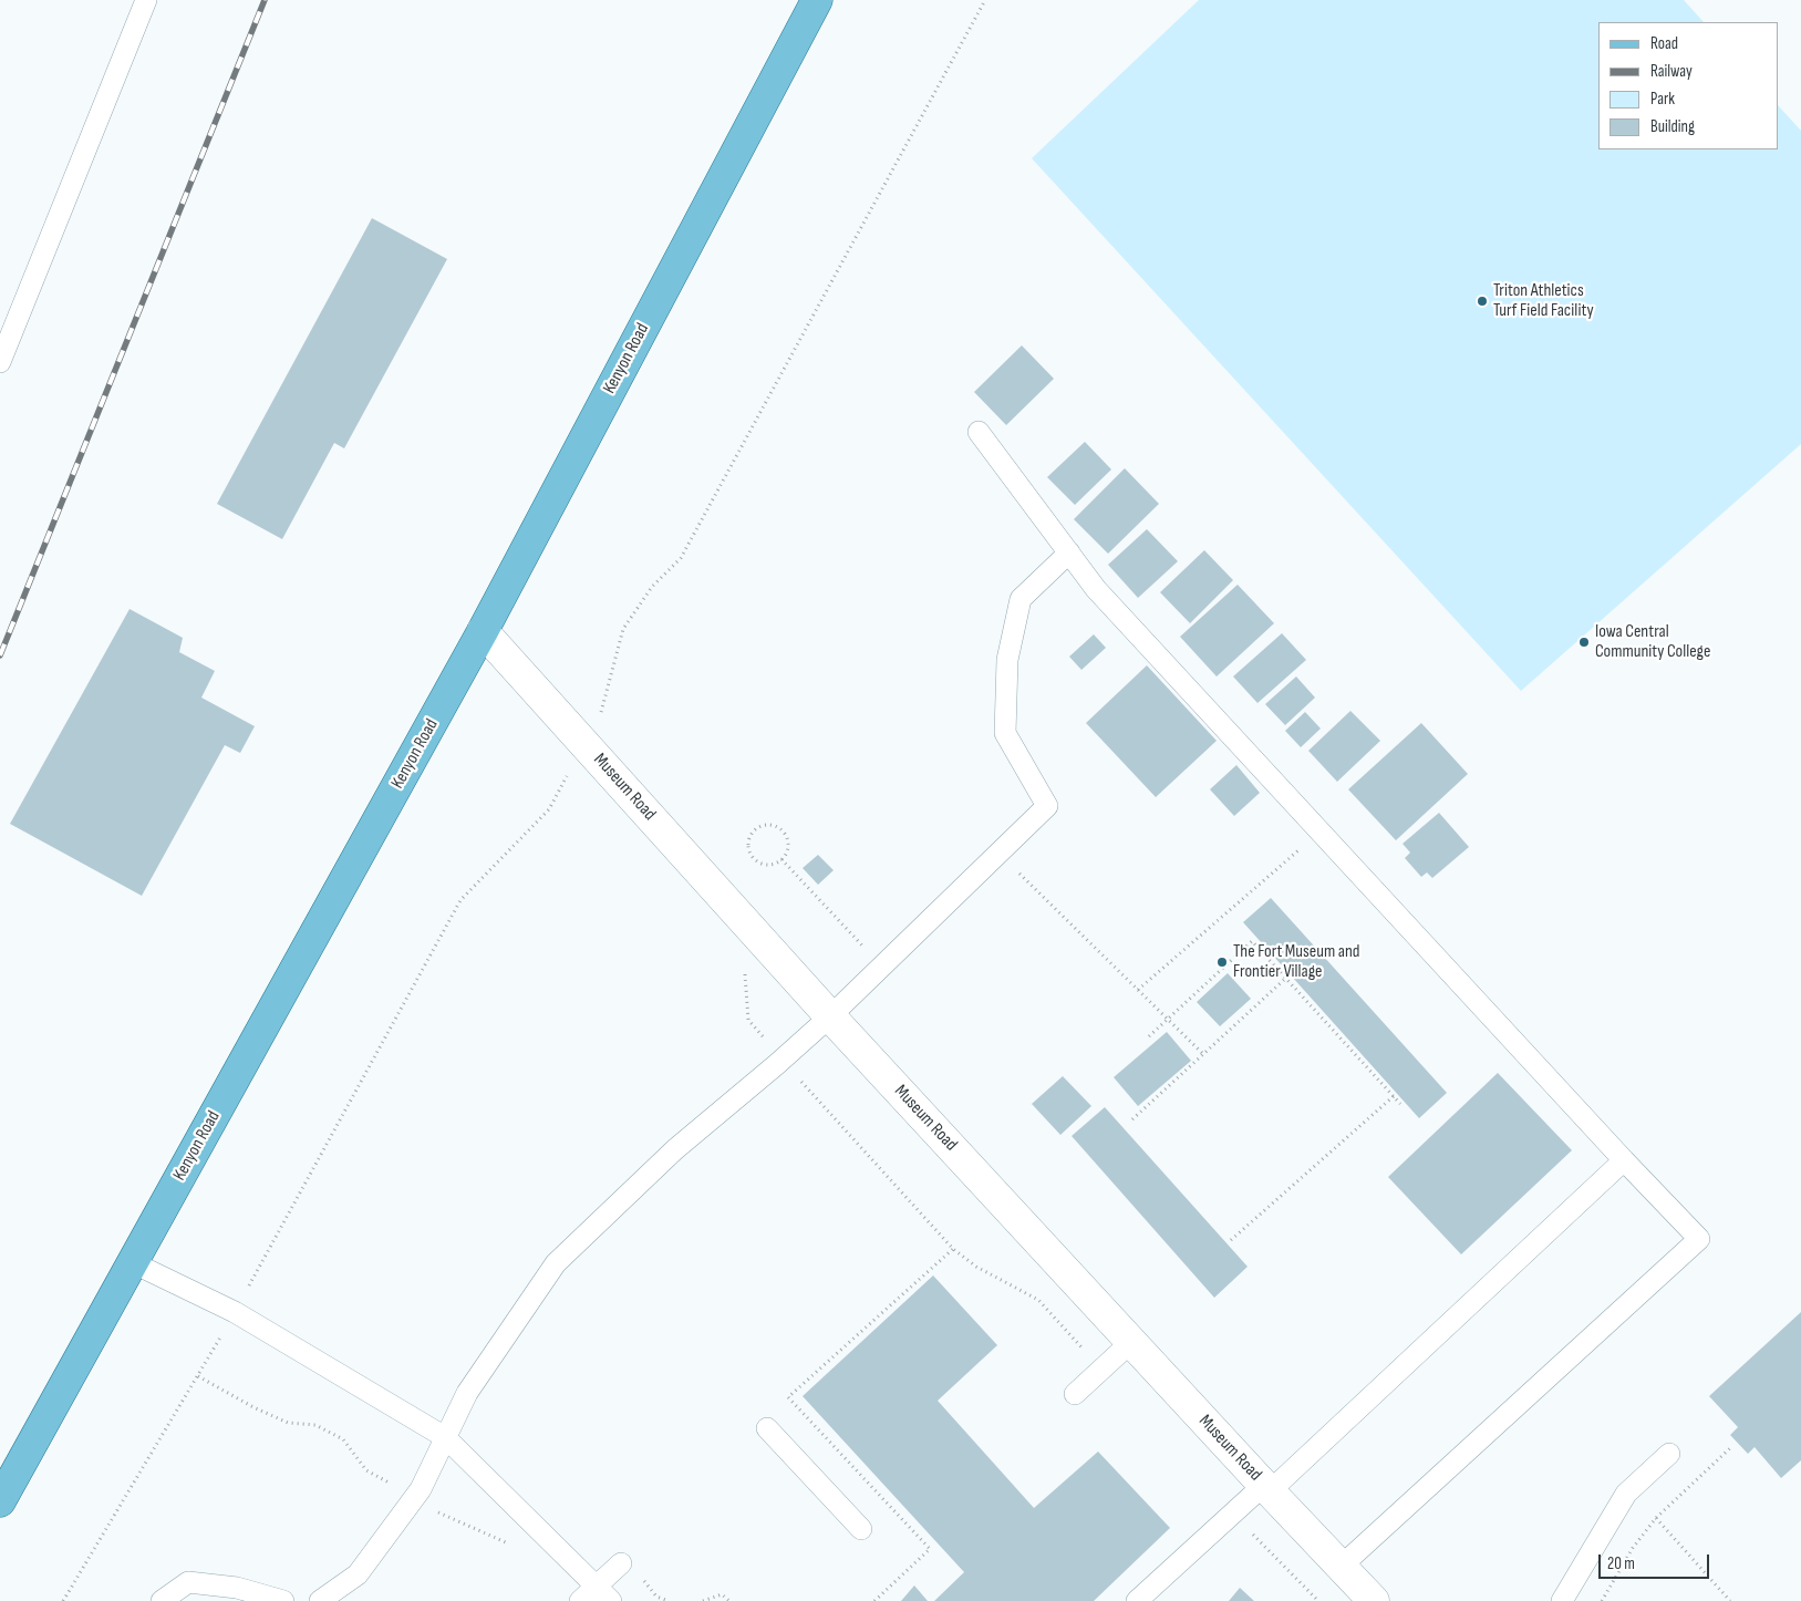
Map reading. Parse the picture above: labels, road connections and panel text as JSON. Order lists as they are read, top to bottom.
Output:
{
  "streets": {
    "main road": ["Kenyon Road"],
    "street": ["Museum Road"]
  },
  "crossings": [
    ["Kenyon Road", "Museum Road"]
  ],
  "places": ["Triton Athletics Turf Field Facility", "Iowa Central Community College", "The Fort Museum and Frontier Village"],
  "legend": [
    "Road",
    "Railway",
    "Park",
    "Building"
  ],
  "scale_bar": "20 m"
}
